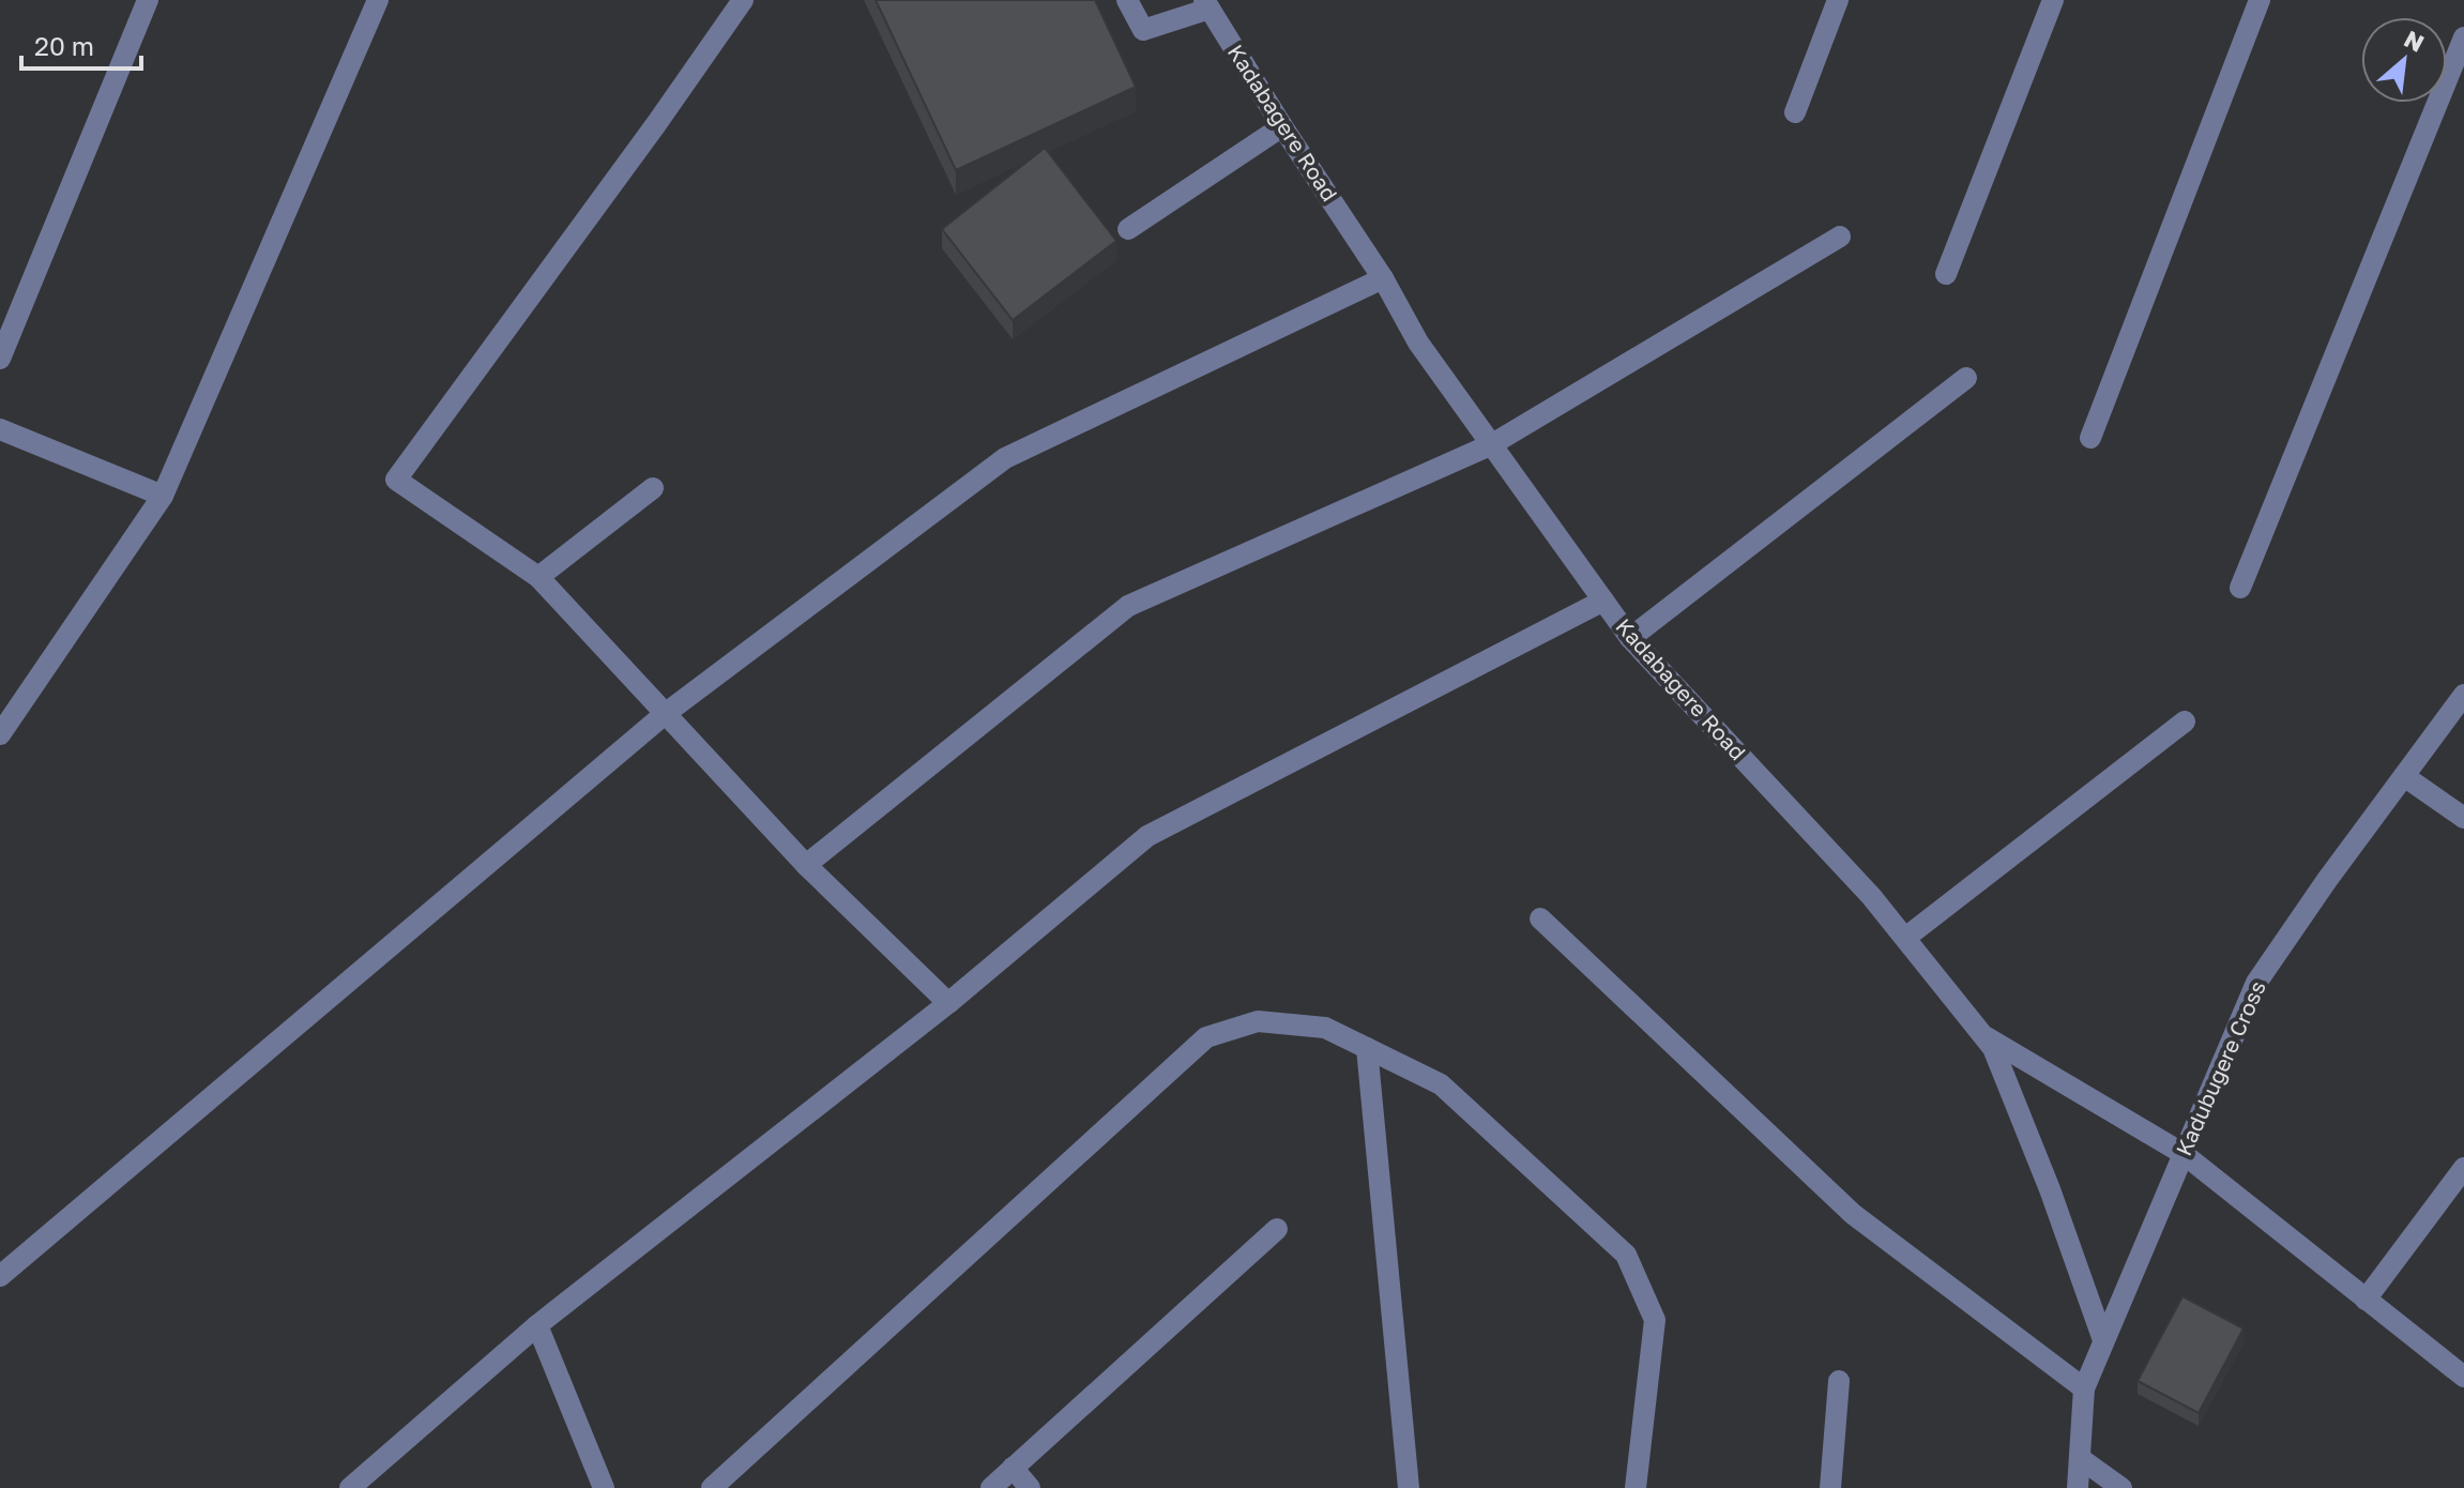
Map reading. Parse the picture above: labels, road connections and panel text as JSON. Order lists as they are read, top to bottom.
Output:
{
  "streets": {
    "street": ["Kadabagere Road", "Kadubugere Cross"]
  },
  "crossings": [
    ["Kadabagere Road", "Kadubugere Cross"]
  ],
  "scale_bar": "20 m",
  "north": "top right"
}
